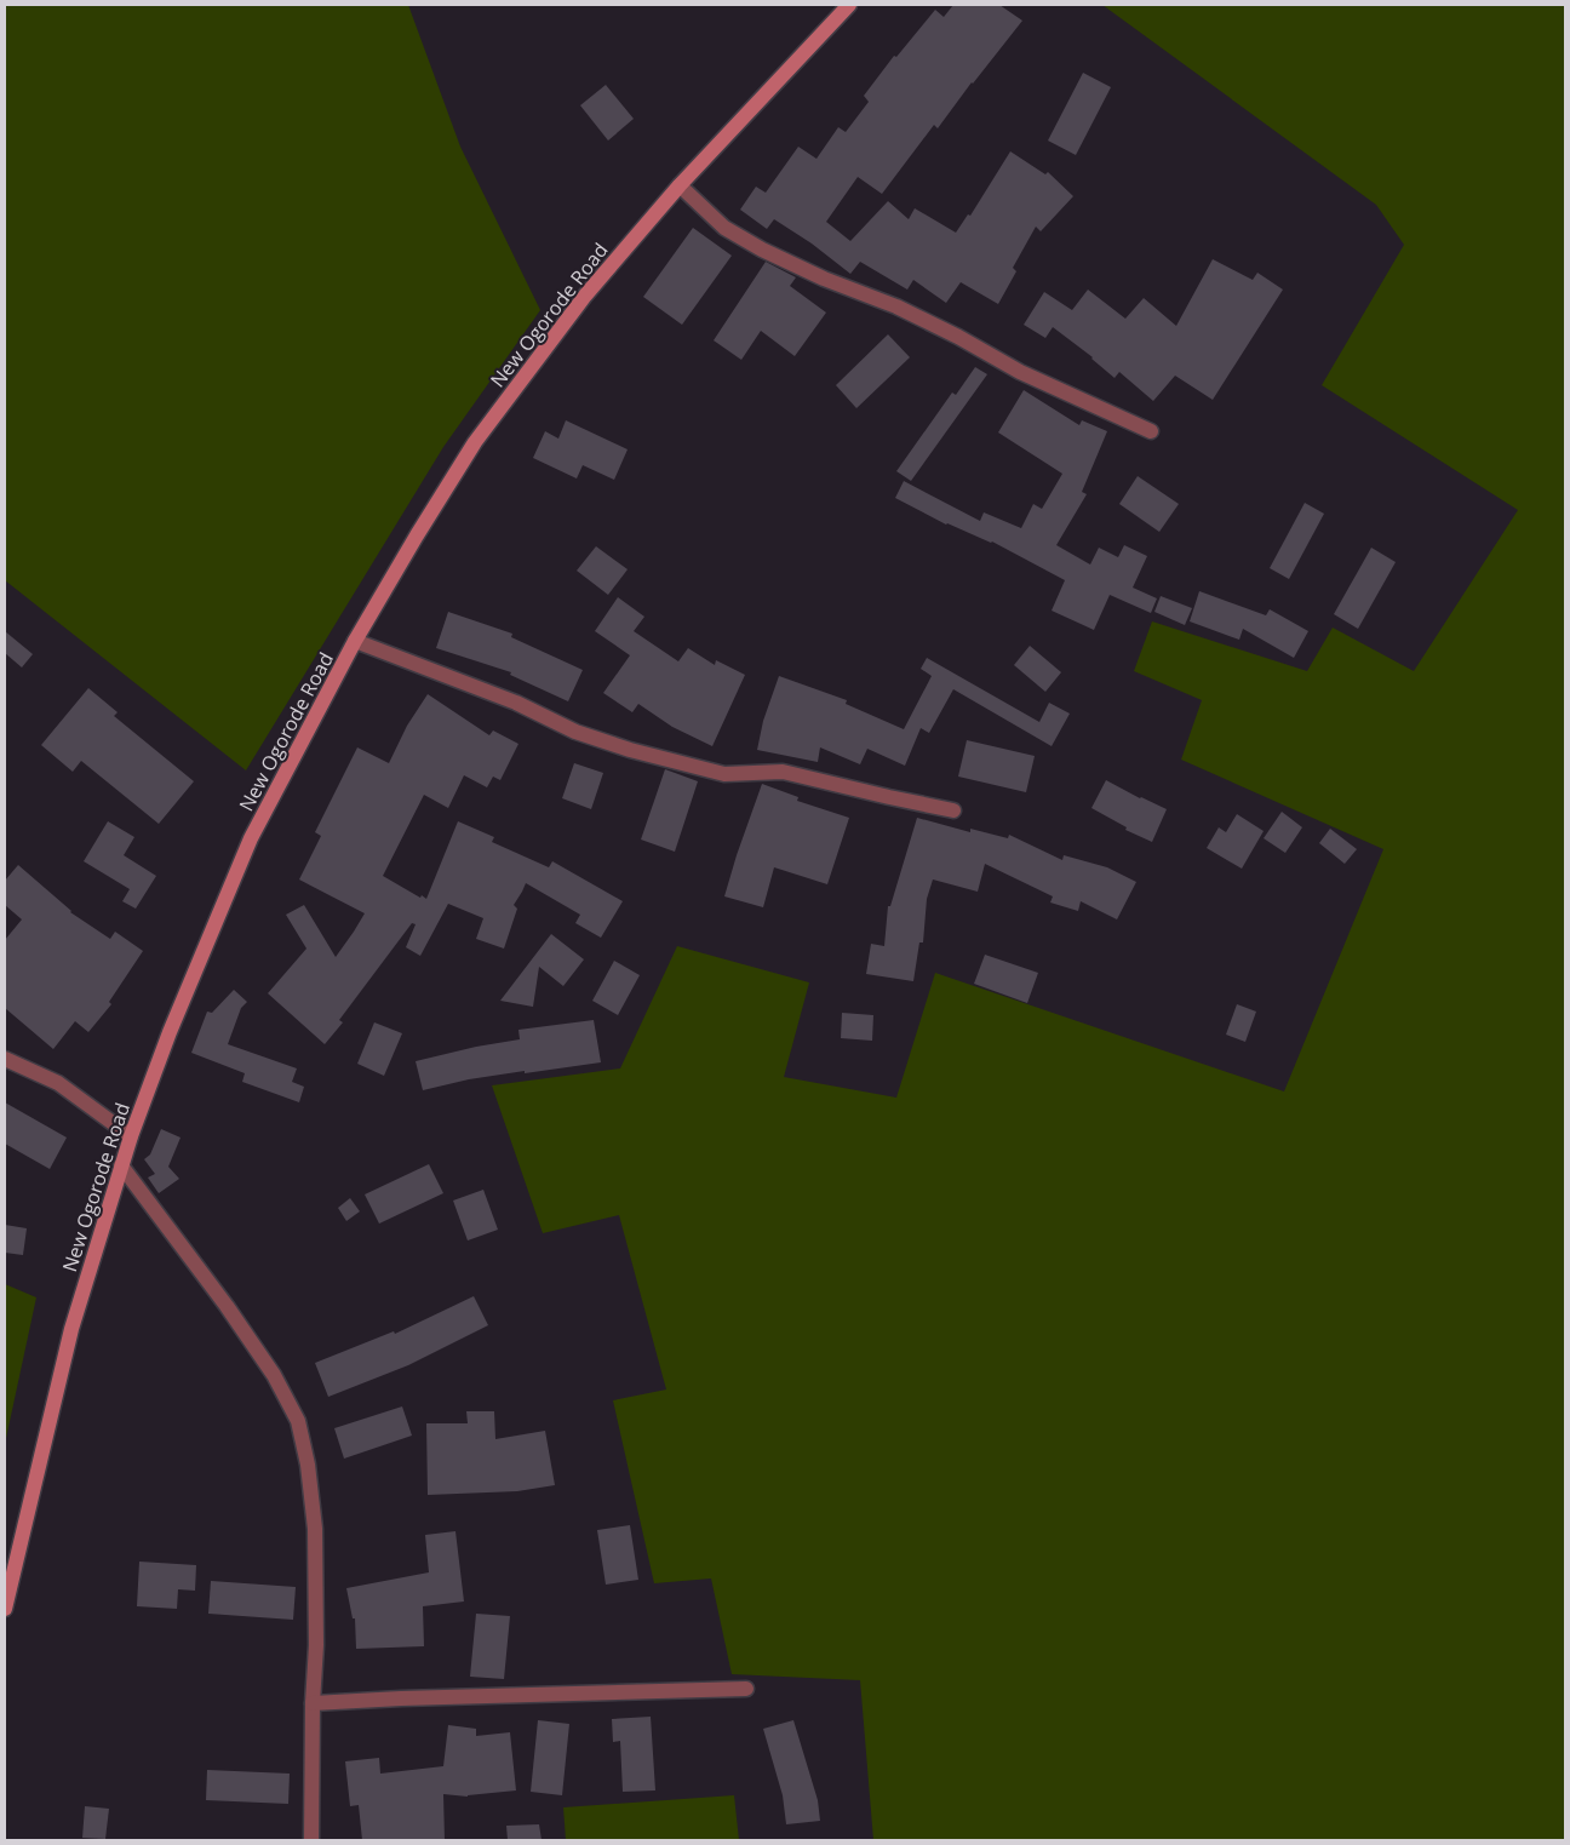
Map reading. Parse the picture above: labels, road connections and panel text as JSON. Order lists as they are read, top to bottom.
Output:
{
  "streets": {
    "street": ["New Ogorode Road"]
  }
}
